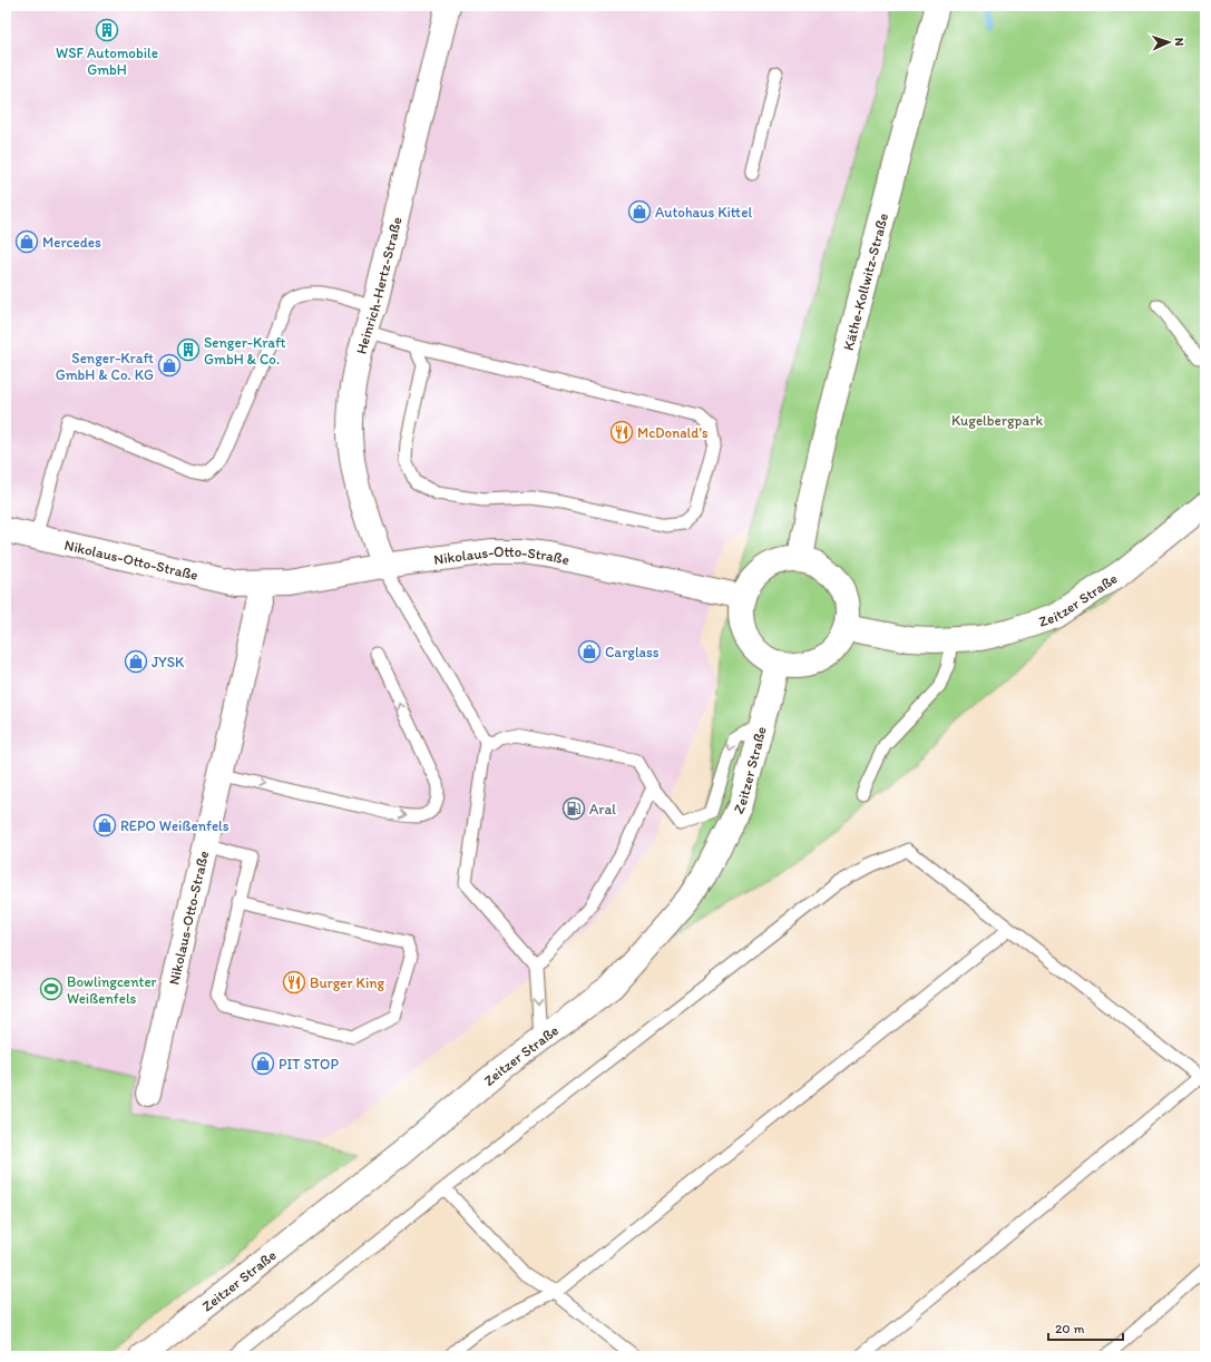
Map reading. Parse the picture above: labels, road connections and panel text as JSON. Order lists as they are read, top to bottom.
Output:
{
  "streets": {
    "street": [
      "Käthe-Kollwitz-Straße",
      "Heinrich-Hertz-Straße",
      "Nikolaus-Otto-Straße",
      "Zeitzer Straße"
    ]
  },
  "crossings": [
    ["Käthe-Kollwitz-Straße", "Nikolaus-Otto-Straße"],
    ["Käthe-Kollwitz-Straße", "Zeitzer Straße"],
    ["Heinrich-Hertz-Straße", "Nikolaus-Otto-Straße"],
    ["Nikolaus-Otto-Straße", "Zeitzer Straße"]
  ],
  "parks": ["Kugelbergpark"],
  "places": {
    "building": ["WSF Automobile GmbH", "Senger-Kraft GmbH & Co."],
    "shop": [
      "Autohaus Kittel",
      "Mercedes",
      "Senger-Kraft GmbH & Co. KG",
      "Carglass",
      "JYSK",
      "REPO Weißenfels",
      "PIT STOP"
    ],
    "restaurant": ["McDonald's", "Burger King"],
    "fuel station": ["Aral"],
    "sports": ["Bowlingcenter Weißenfels"]
  },
  "scale_bar": "20 m",
  "north": "right"
}
